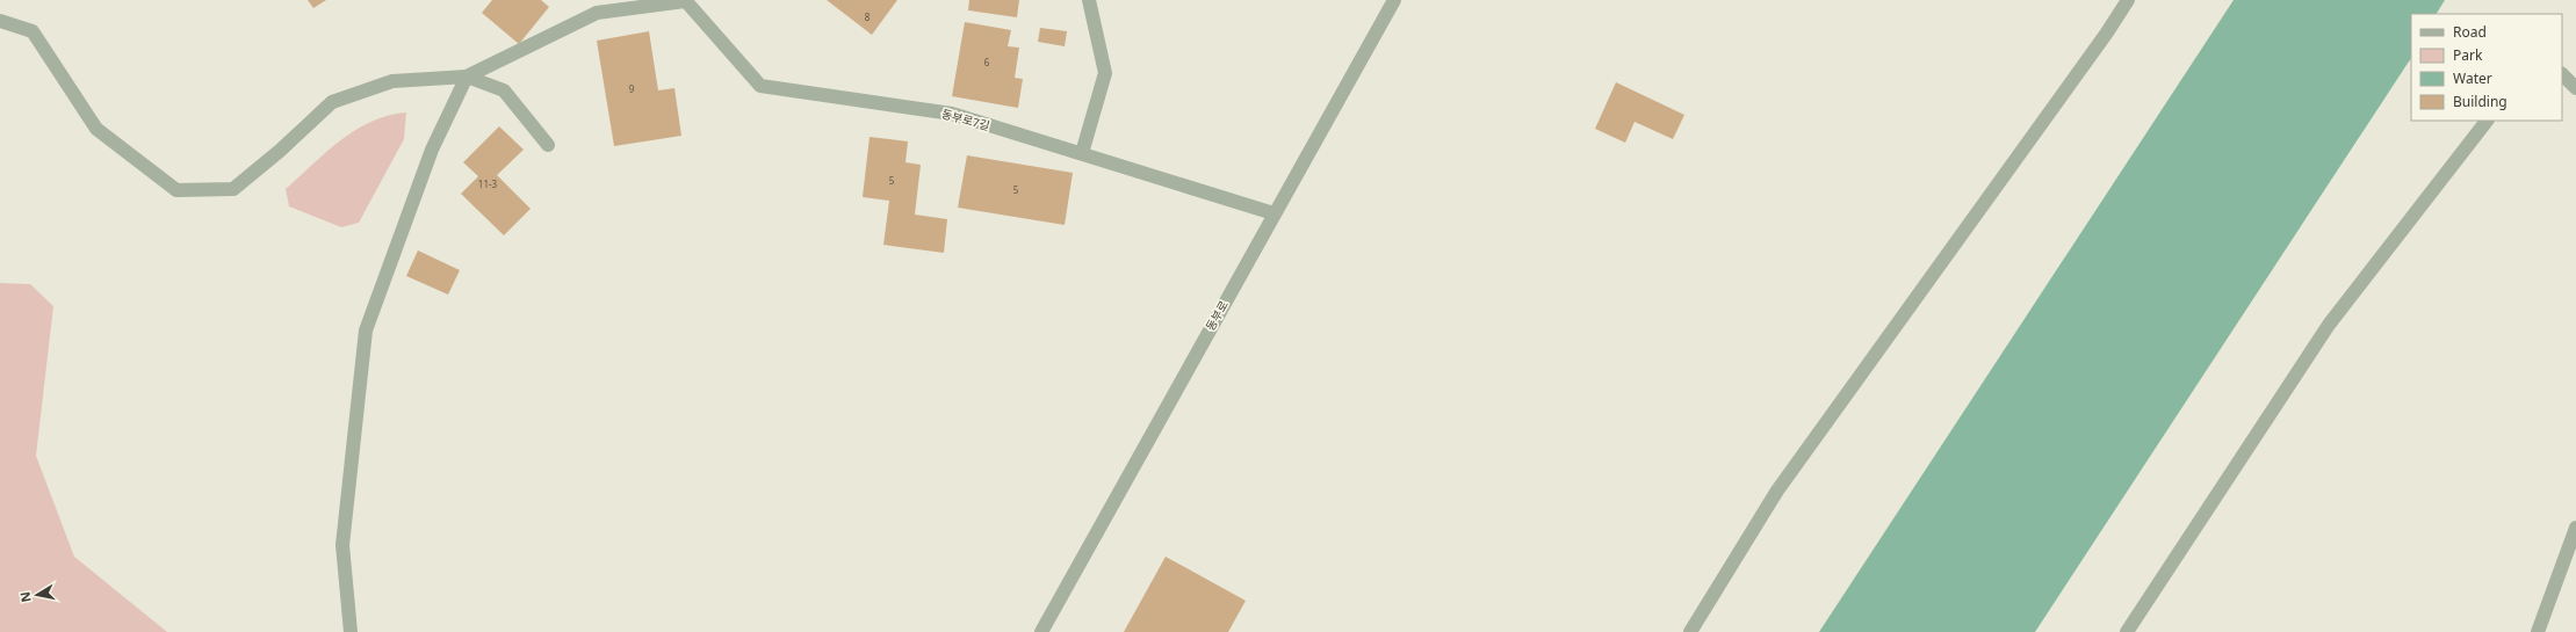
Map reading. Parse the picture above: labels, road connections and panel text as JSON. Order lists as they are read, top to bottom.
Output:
{
  "streets": {
    "street": ["동부로7길", "동부로"]
  },
  "crossings": [
    ["동부로7길", "동부로"]
  ],
  "house_numbers": [
    "8",
    "6",
    "9",
    "5",
    "11-3",
    "5"
  ],
  "legend": [
    "Road",
    "Park",
    "Water",
    "Building"
  ],
  "north": "left"
}
